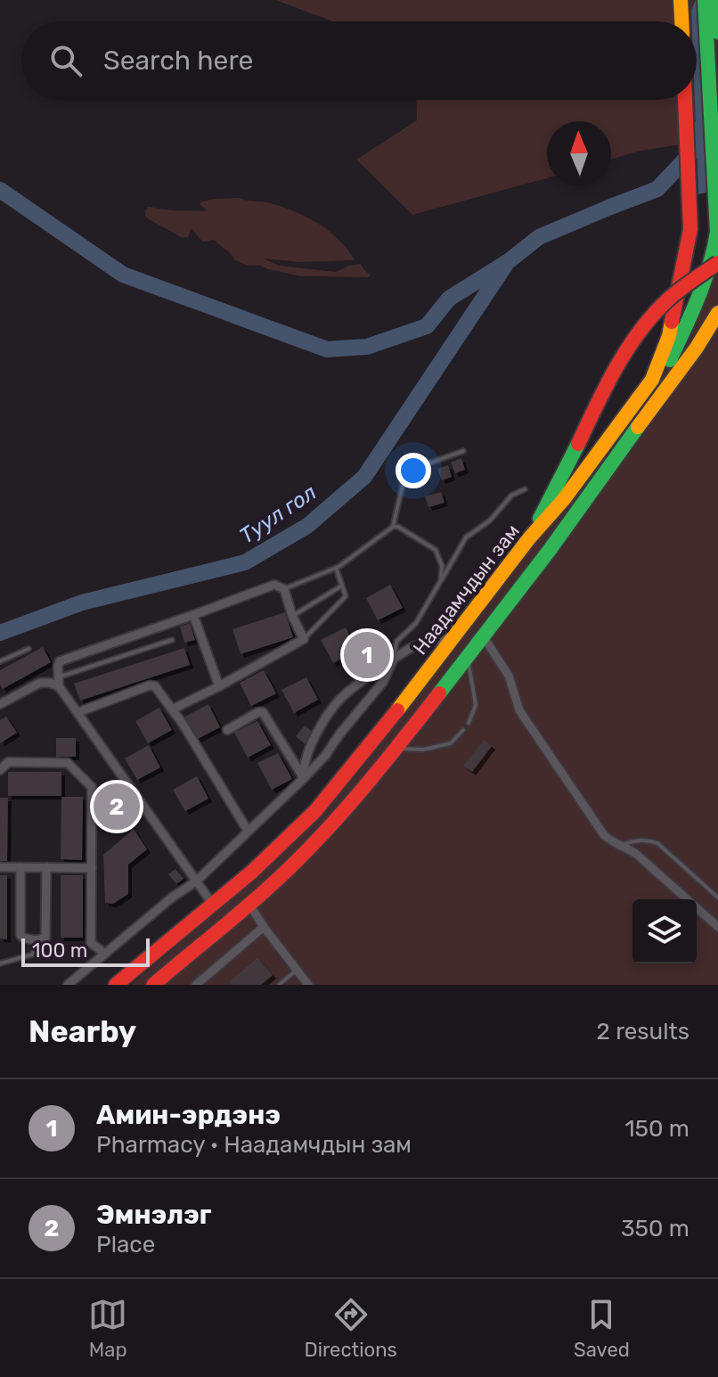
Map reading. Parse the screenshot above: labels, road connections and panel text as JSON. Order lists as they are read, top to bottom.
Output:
{
  "streets": {
    "highway": ["Наадамчдын зам"]
  },
  "water": ["Туул гол"],
  "scale_bar": "100 m",
  "north": "top",
  "page": {
    "search": "Search here",
    "pins": ["1", "2"],
    "scale": "100 m",
    "heading": ["Nearby", "2 results"],
    "list": [
      {
        "mark": "1",
        "name": "Амин-эрдэнэ",
        "note": "Pharmacy · Наадамчдын зам",
        "value": "150 m"
      },
      {
        "mark": "2",
        "name": "Эмнэлэг",
        "note": "Place",
        "value": "350 m"
      }
    ],
    "nav": ["Map", "Directions", "Saved"]
  }
}
